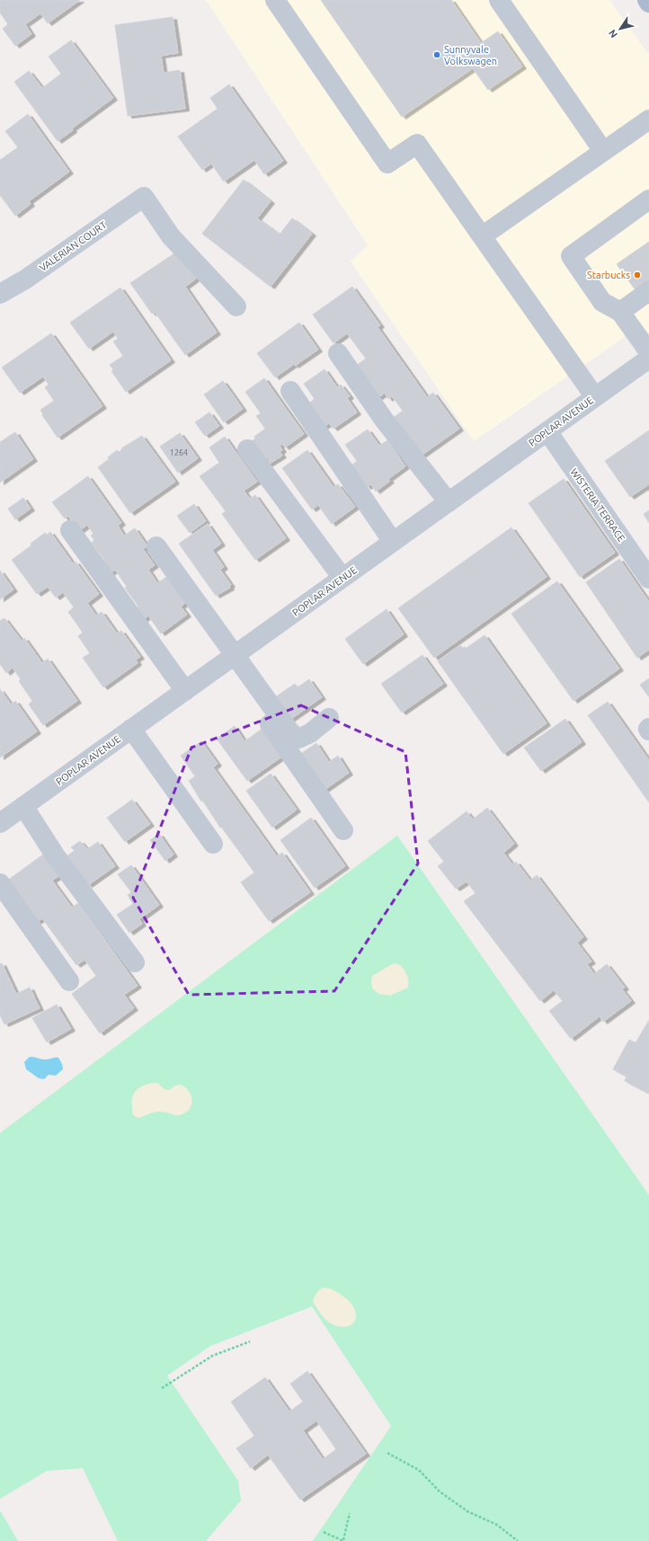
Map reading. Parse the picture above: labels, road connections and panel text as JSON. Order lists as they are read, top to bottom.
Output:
{
  "streets": {
    "street": ["VALERIAN COURT", "POPLAR AVENUE", "WISTERIA TERRACE"]
  },
  "crossings": [
    ["POPLAR AVENUE", "WISTERIA TERRACE"]
  ],
  "places": ["Sunnyvale Volkswagen", "Starbucks"],
  "house_numbers": ["1264"],
  "north": "bottom left"
}
